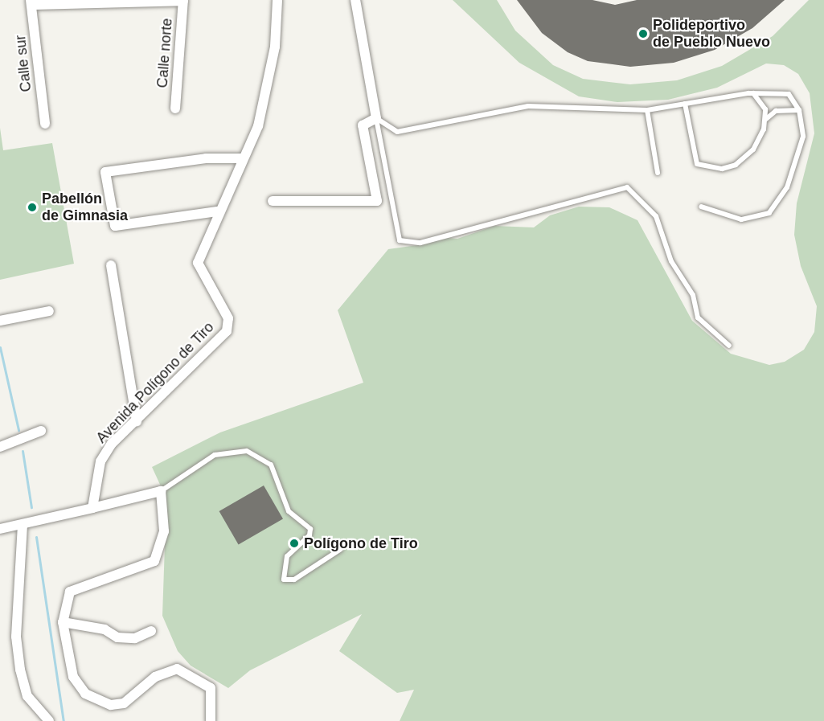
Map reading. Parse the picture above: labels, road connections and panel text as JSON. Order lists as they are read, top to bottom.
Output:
{
  "streets": {
    "street": ["Calle norte", "Calle sur", "Avenida Polígono de Tiro"]
  },
  "places": ["Polideportivo de Pueblo Nuevo", "Pabellón de Gimnasia", "Polígono de Tiro"]
}
